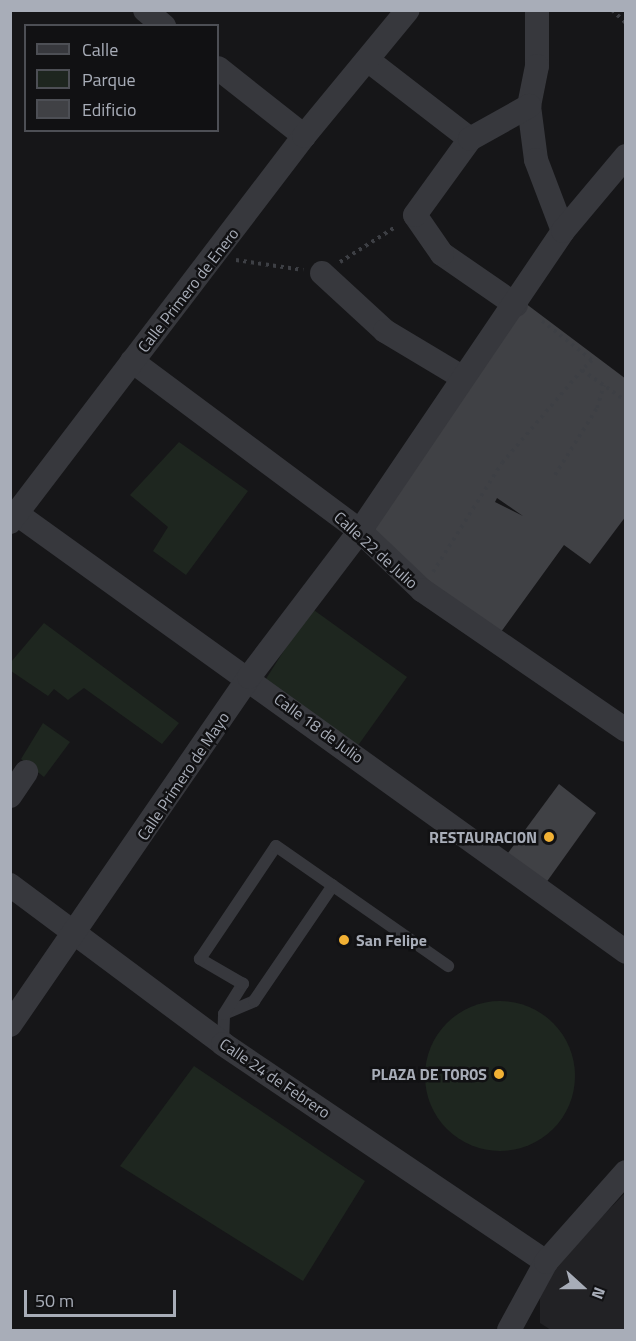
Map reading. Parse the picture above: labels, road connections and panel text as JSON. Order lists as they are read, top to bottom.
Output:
{
  "streets": {
    "street": [
      "Calle Primero de Enero",
      "Calle 22 de Julio",
      "Calle 18 de Julio",
      "Calle Primero de Mayo",
      "Calle 24 de Febrero"
    ]
  },
  "crossings": [
    ["Calle Primero de Enero", "Calle 22 de Julio"],
    ["Calle Primero de Enero", "Calle 18 de Julio"],
    ["Calle 22 de Julio", "Calle Primero de Mayo"],
    ["Calle 18 de Julio", "Calle Primero de Mayo"],
    ["Calle Primero de Mayo", "Calle 24 de Febrero"]
  ],
  "places": ["RESTAURACI0N", "San Felipe", "PLAZA DE T0R0S"],
  "legend": ["Calle", "Parque", "Edificio"],
  "scale_bar": "50 m",
  "north": "right"
}
